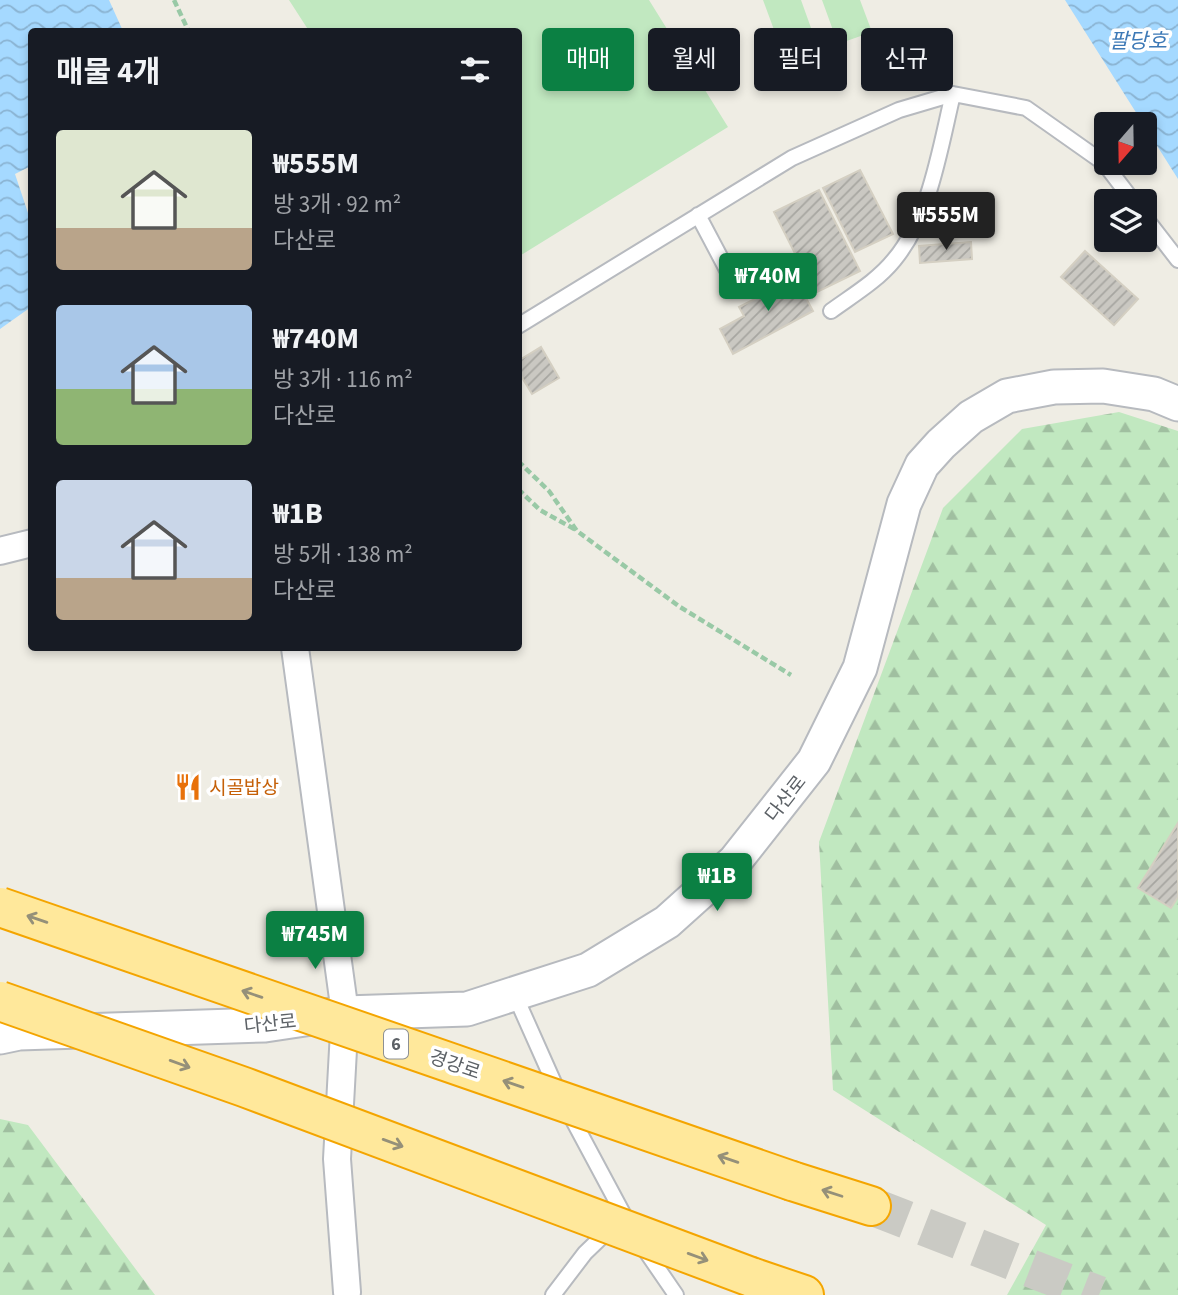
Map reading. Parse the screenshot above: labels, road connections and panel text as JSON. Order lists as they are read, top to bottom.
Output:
{
  "streets": {
    "highway": ["6", "경강로"],
    "street": ["다산로"]
  },
  "water": ["팔당호"],
  "places": {
    "restaurant": ["시골밥상"]
  },
  "north": "bottom",
  "page": {
    "chip": [
      "매매",
      "월세",
      "필터",
      "신규"
    ],
    "heading": "매물 4개",
    "list": [
      {
        "name": "₩555M",
        "note": "방 3개 · 92 m² · 다산로"
      },
      {
        "name": "₩740M",
        "note": "방 3개 · 116 m² · 다산로"
      },
      {
        "name": "₩1B",
        "note": "방 5개 · 138 m² · 다산로"
      }
    ],
    "price": [
      "₩555M",
      "₩740M",
      "₩1B",
      "₩745M"
    ]
  }
}
